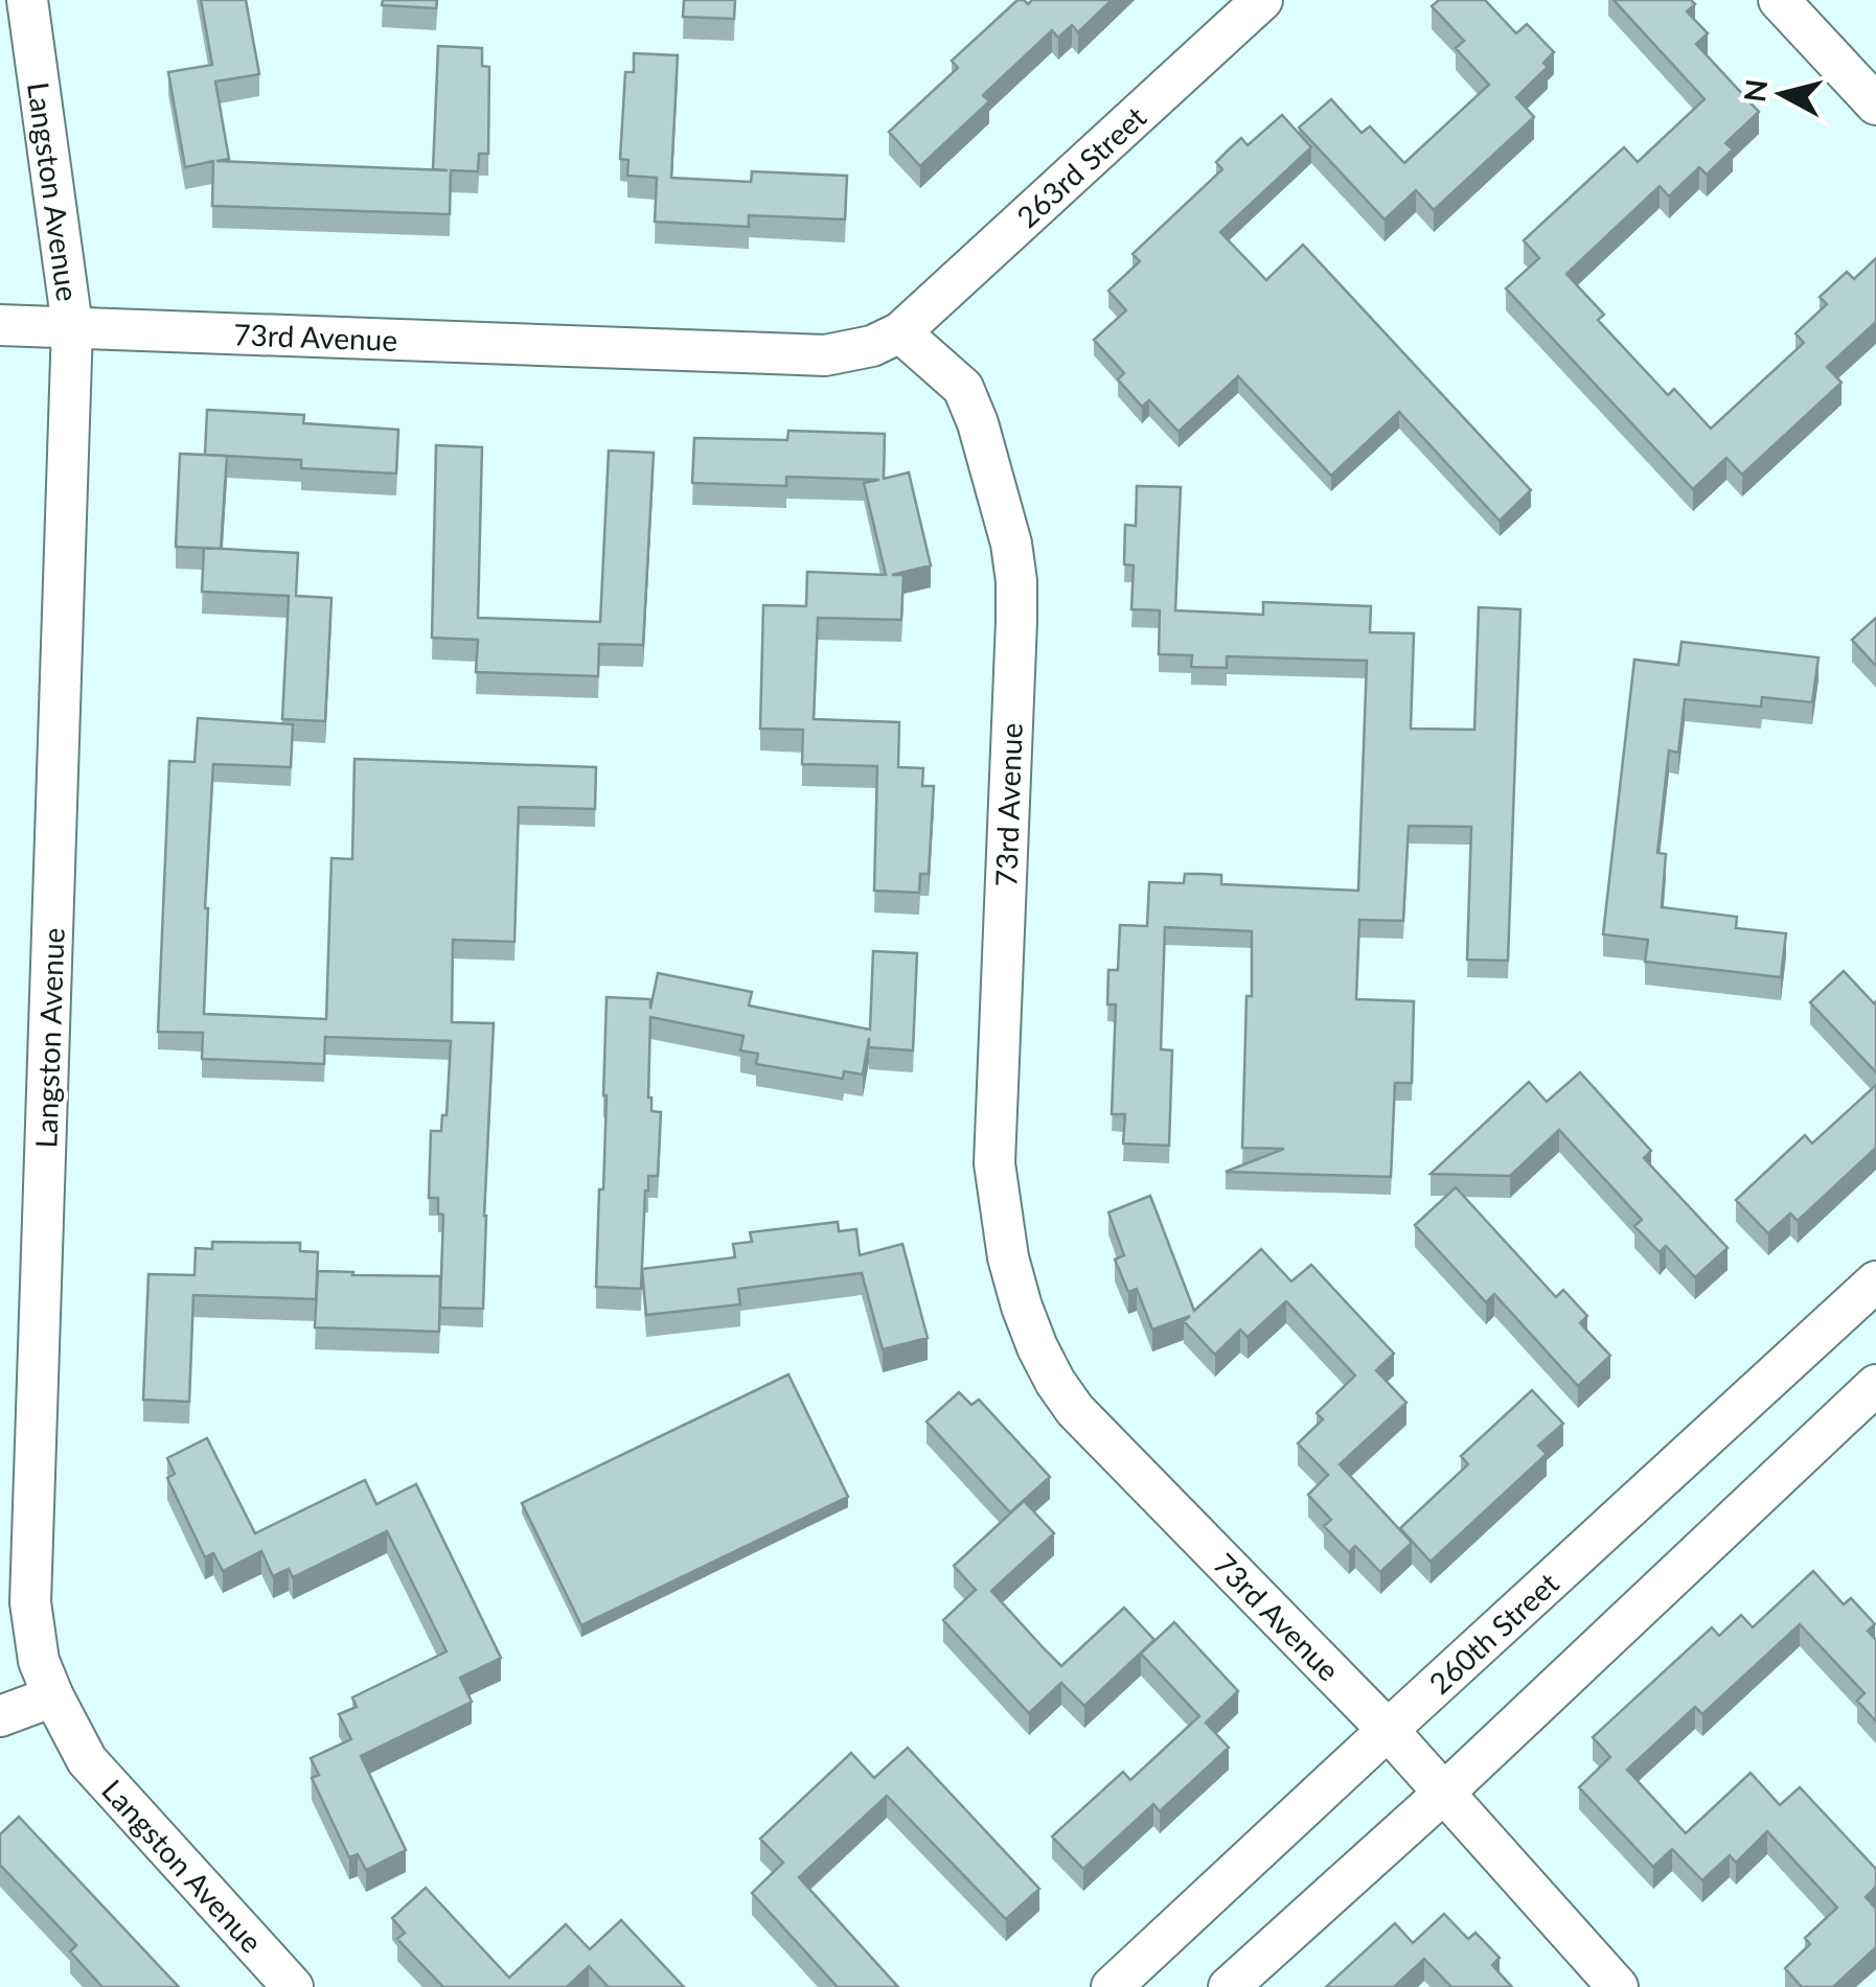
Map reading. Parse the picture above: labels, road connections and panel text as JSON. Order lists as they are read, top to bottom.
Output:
{
  "streets": {
    "street": [
      "263rd Street",
      "Langston Avenue",
      "73rd Avenue",
      "260th Street"
    ]
  },
  "crossings": [
    ["263rd Street", "73rd Avenue"],
    ["Langston Avenue", "73rd Avenue"],
    ["73rd Avenue", "260th Street"]
  ],
  "north": "left"
}
